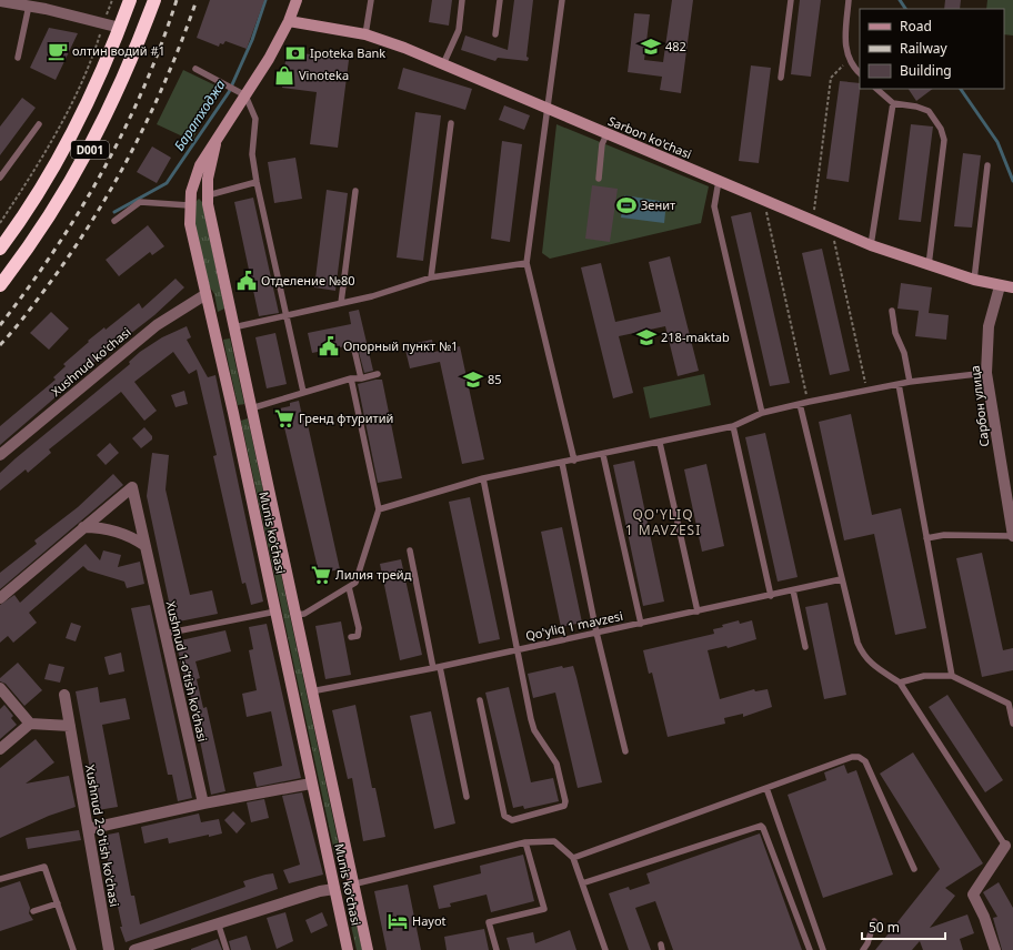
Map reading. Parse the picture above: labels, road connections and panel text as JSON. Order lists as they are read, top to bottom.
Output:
{
  "streets": {
    "highway": ["D001"],
    "street": [
      "Sarbon ko'chasi",
      "Xushnud ko'chasi",
      "Сарбон улица",
      "Munis ko'chasi",
      "Xushnud 1-o'tish ko'chasi",
      "Xushnud 2-o'tish ko'chasi"
    ],
    "lane": ["Qo'yliq 1 mavzesi"]
  },
  "crossings": [
    ["Sarbon ko'chasi", "Сарбон улица"],
    ["Sarbon ko'chasi", "Munis ko'chasi"],
    ["Xushnud ko'chasi", "Munis ko'chasi"],
    ["Munis ko'chasi", "Qo'yliq 1 mavzesi"]
  ],
  "districts": ["QO'YLIQ 1 MAVZESI"],
  "water": ["Баратходжа"],
  "places": {
    "school or university": ["482", "218-maktab", "85"],
    "cafe": ["олтин водий #1"],
    "bank": ["Ipoteka Bank"],
    "shop": ["Vinoteka"],
    "sports": ["Зенит"],
    "public building": ["Отделение №80", "Опорный пункт №1"],
    "supermarket": ["Гренд фтуритий", "Лилия трейд"],
    "hotel": ["Hayot"]
  },
  "legend": ["Road", "Railway", "Building"],
  "scale_bar": "50 m"
}
